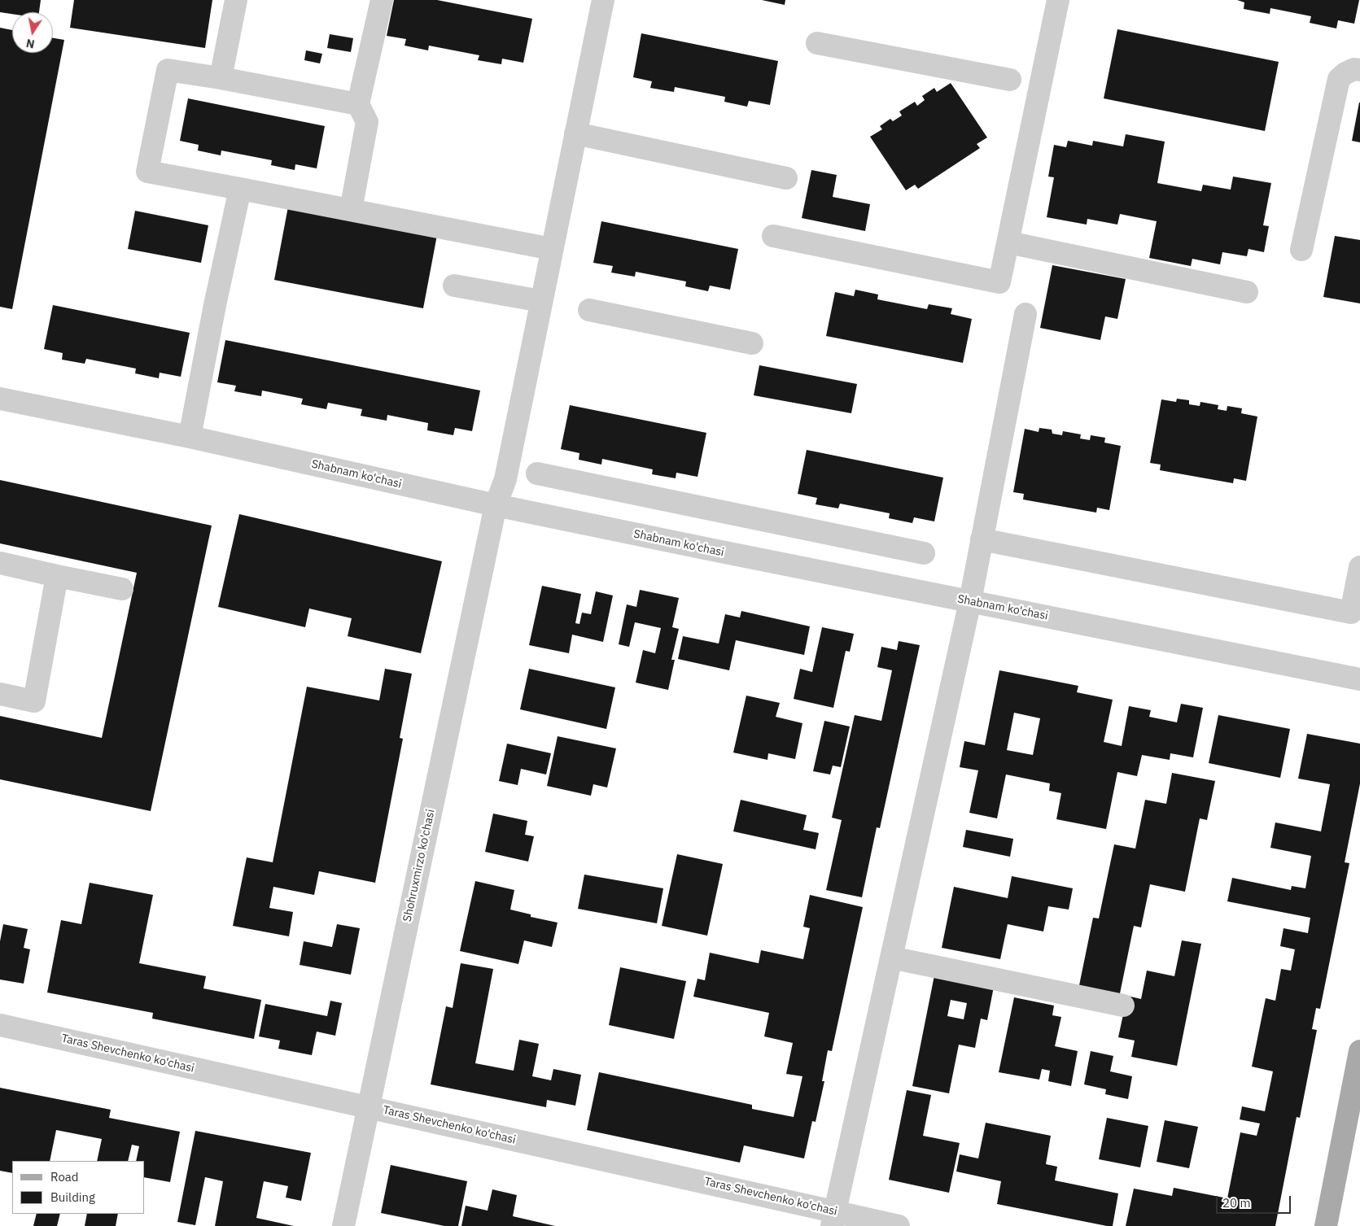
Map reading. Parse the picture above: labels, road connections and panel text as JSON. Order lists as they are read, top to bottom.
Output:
{
  "streets": {
    "street": ["Shabnam ko'chasi", "Shohruxmirzo ko'chasi", "Taras Shevchenko ko'chasi"]
  },
  "crossings": [
    ["Shabnam ko'chasi", "Shohruxmirzo ko'chasi"],
    ["Shohruxmirzo ko'chasi", "Taras Shevchenko ko'chasi"]
  ],
  "legend": ["Road", "Building"],
  "scale_bar": "20 m",
  "north": "bottom"
}
